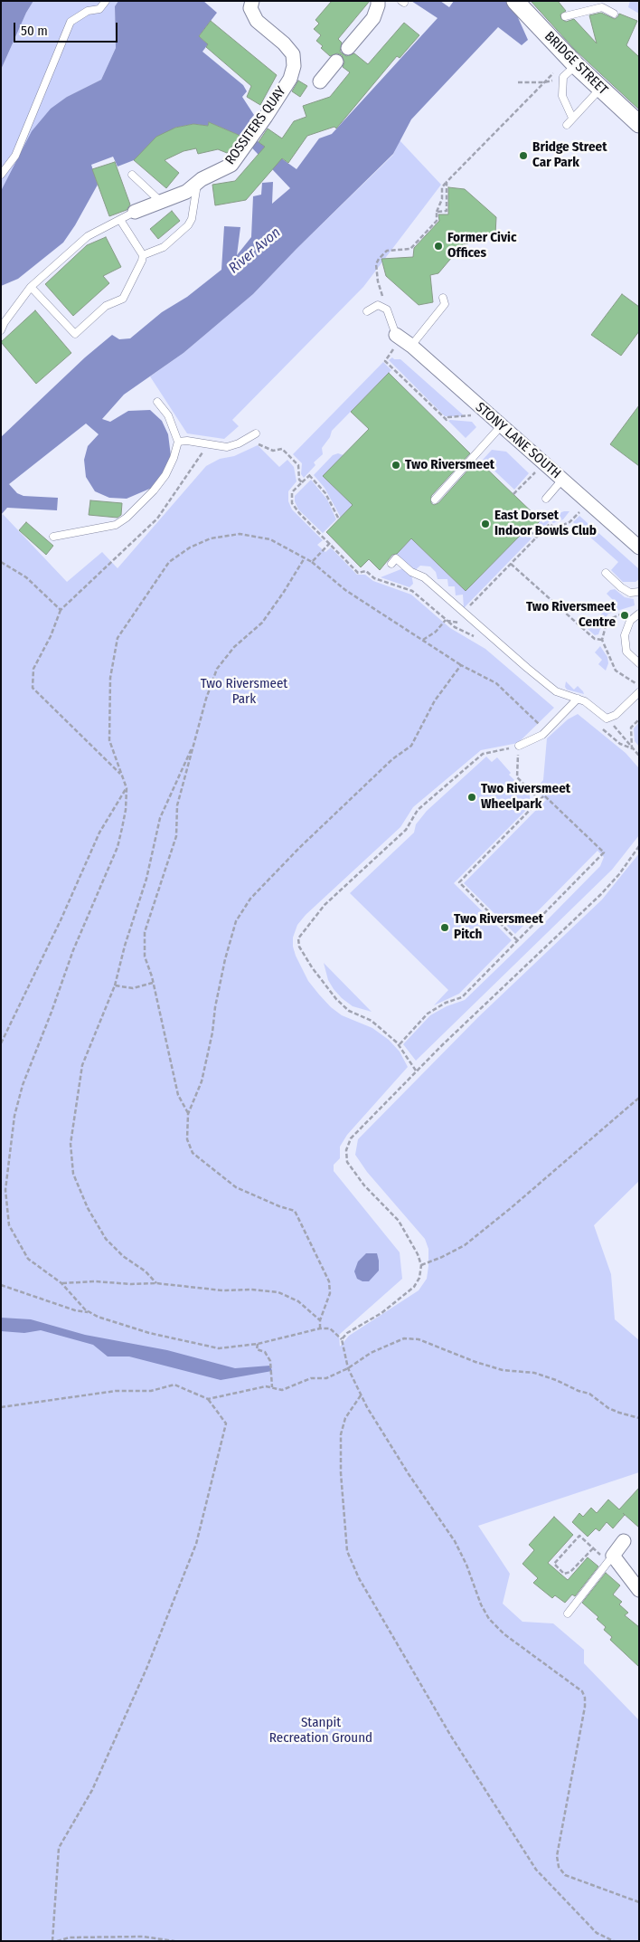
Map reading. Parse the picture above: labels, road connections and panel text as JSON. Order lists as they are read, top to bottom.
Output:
{
  "streets": {
    "street": ["BRIDGE STREET", "ROSSITERS QUAY", "STONY LANE SOUTH"]
  },
  "water": ["River Avon"],
  "parks": ["Two Riversmeet Park", "Stanpit Recreation Ground"],
  "places": [
    "Bridge Street Car Park",
    "Former Civic Offices",
    "Two Riversmeet",
    "East Dorset Indoor Bowls Club",
    "Two Riversmeet Centre",
    "Two Riversmeet Wheelpark",
    "Two Riversmeet Pitch"
  ],
  "scale_bar": "50 m"
}
